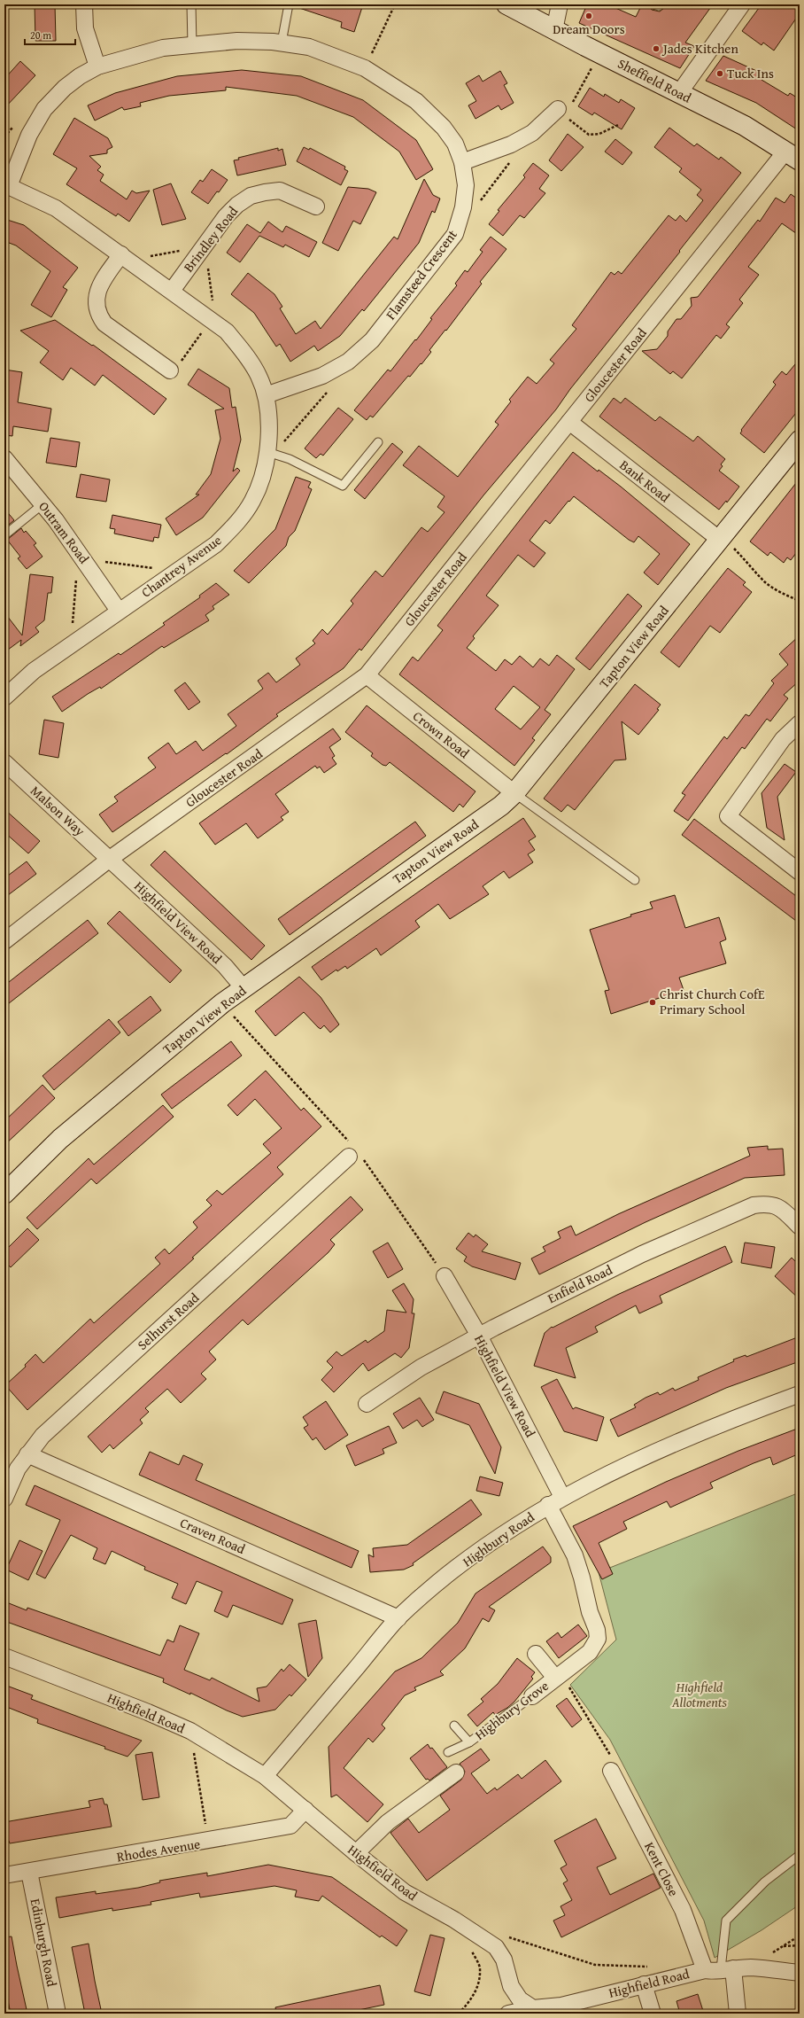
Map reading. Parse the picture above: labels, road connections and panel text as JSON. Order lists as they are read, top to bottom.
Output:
{
  "streets": {
    "street": [
      "Sheffield Road",
      "Brindley Road",
      "Flamsteed Crescent",
      "Gloucester Road",
      "Bank Road",
      "Outram Road",
      "Chantrey Avenue",
      "Tapton View Road",
      "Crown Road",
      "Malson Way",
      "Highfield View Road",
      "Enfield Road",
      "Selhurst Road",
      "Craven Road",
      "Highbury Road",
      "Highbury Grove",
      "Highfield Road",
      "Rhodes Avenue",
      "Kent Close",
      "Edinburgh Road"
    ]
  },
  "crossings": [
    ["Sheffield Road", "Gloucester Road"],
    ["Brindley Road", "Chantrey Avenue"],
    ["Flamsteed Crescent", "Chantrey Avenue"],
    ["Gloucester Road", "Bank Road"],
    ["Gloucester Road", "Crown Road"],
    ["Gloucester Road", "Malson Way"],
    ["Gloucester Road", "Highfield View Road"],
    ["Bank Road", "Tapton View Road"],
    ["Outram Road", "Chantrey Avenue"],
    ["Tapton View Road", "Crown Road"],
    ["Tapton View Road", "Highfield View Road"],
    ["Malson Way", "Highfield View Road"],
    ["Highfield View Road", "Enfield Road"],
    ["Highfield View Road", "Highbury Road"],
    ["Selhurst Road", "Craven Road"],
    ["Craven Road", "Highbury Road"],
    ["Highbury Road", "Highbury Grove"],
    ["Highbury Road", "Highfield Road"],
    ["Highfield Road", "Rhodes Avenue"],
    ["Highfield Road", "Kent Close"],
    ["Rhodes Avenue", "Edinburgh Road"]
  ],
  "parks": ["Highfield Allotments"],
  "places": [
    "Dream Doors",
    "Jades Kitchen",
    "Tuck Ins",
    "Christ Church CofE Primary School"
  ],
  "scale_bar": "20 m"
}
